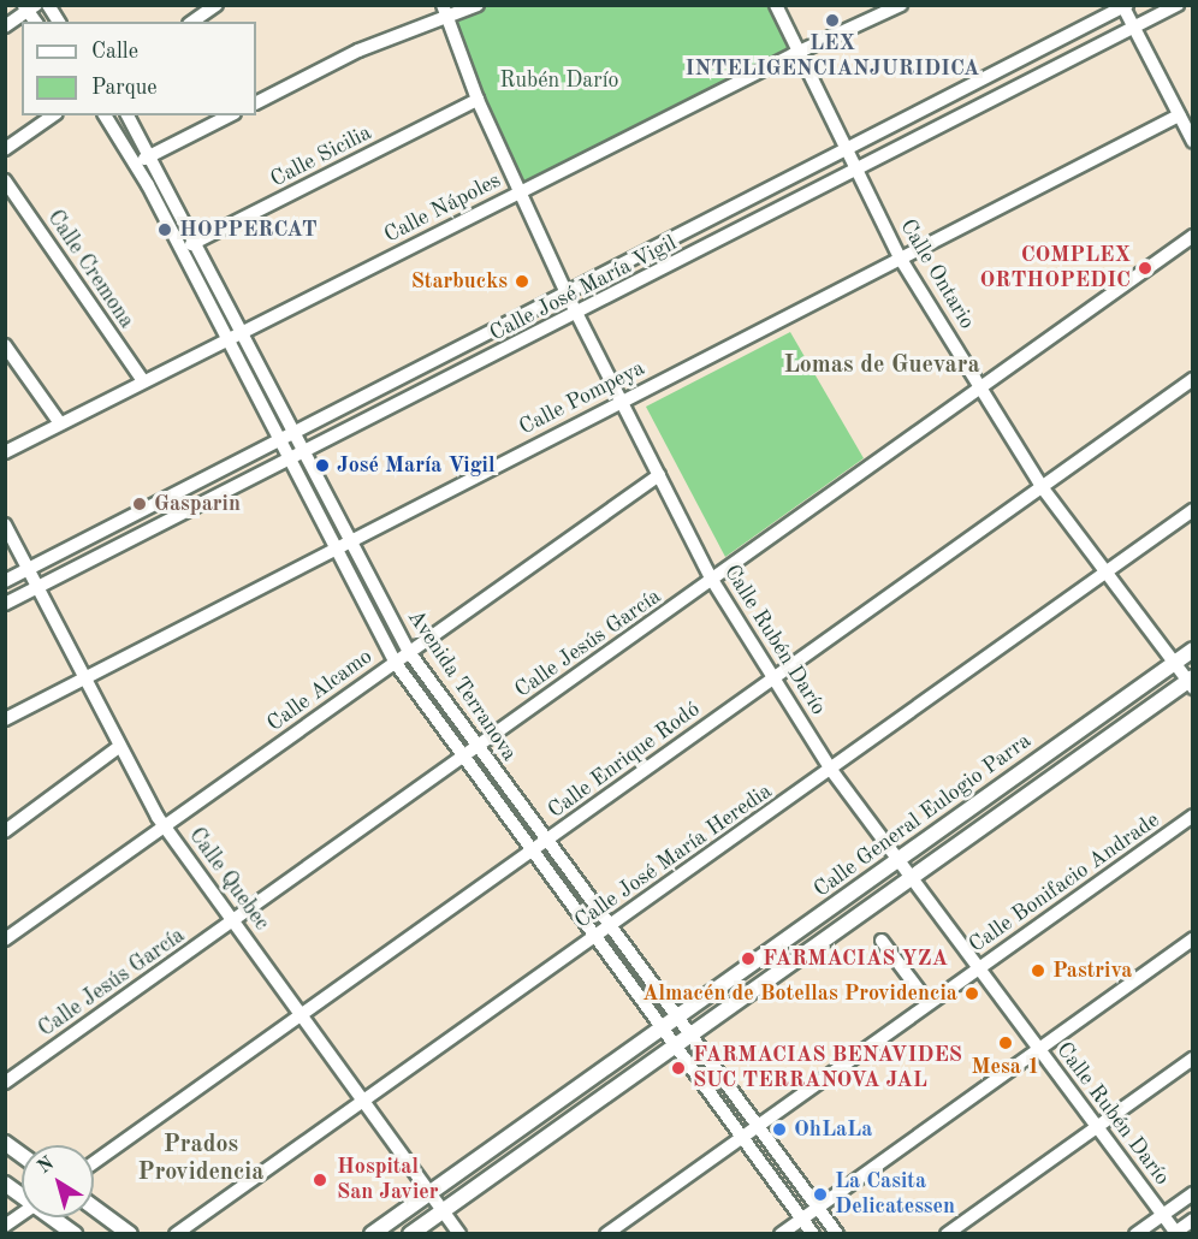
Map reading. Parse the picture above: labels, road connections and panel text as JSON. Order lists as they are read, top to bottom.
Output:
{
  "streets": {
    "street": [
      "Calle Sicilia",
      "Calle Nápoles",
      "Calle Cremona",
      "Calle Ontario",
      "Calle José María Vigil",
      "Calle Pompeya",
      "Calle Rubén Darío",
      "Calle Jesús García",
      "Avenida Terranova",
      "Calle Alcamo",
      "Calle Enrique Rodó",
      "Calle General Eulogio Parra",
      "Calle José María Heredia",
      "Calle Quebec",
      "Calle Bonifacio Andrade"
    ]
  },
  "crossings": [
    ["Calle Sicilia", "Calle Rubén Darío"],
    ["Calle Sicilia", "Avenida Terranova"],
    ["Calle Nápoles", "Calle Cremona"],
    ["Calle Nápoles", "Calle Ontario"],
    ["Calle Nápoles", "Calle Rubén Darío"],
    ["Calle Nápoles", "Avenida Terranova"],
    ["Calle Ontario", "Calle José María Vigil"],
    ["Calle Ontario", "Calle Pompeya"],
    ["Calle Ontario", "Calle Jesús García"],
    ["Calle Ontario", "Calle Enrique Rodó"],
    ["Calle Ontario", "Calle General Eulogio Parra"],
    ["Calle Ontario", "Calle José María Heredia"],
    ["Calle José María Vigil", "Calle Rubén Darío"],
    ["Calle José María Vigil", "Avenida Terranova"],
    ["Calle José María Vigil", "Calle Quebec"],
    ["Calle Pompeya", "Calle Rubén Darío"],
    ["Calle Pompeya", "Avenida Terranova"],
    ["Calle Pompeya", "Calle Quebec"],
    ["Calle Rubén Darío", "Calle Jesús García"],
    ["Calle Rubén Darío", "Calle Alcamo"],
    ["Calle Rubén Darío", "Calle Enrique Rodó"],
    ["Calle Rubén Darío", "Calle General Eulogio Parra"],
    ["Calle Rubén Darío", "Calle José María Heredia"],
    ["Calle Rubén Darío", "Calle Bonifacio Andrade"],
    ["Calle Jesús García", "Avenida Terranova"],
    ["Calle Jesús García", "Calle Quebec"],
    ["Avenida Terranova", "Calle Alcamo"],
    ["Avenida Terranova", "Calle Enrique Rodó"],
    ["Avenida Terranova", "Calle General Eulogio Parra"],
    ["Avenida Terranova", "Calle José María Heredia"],
    ["Avenida Terranova", "Calle Bonifacio Andrade"],
    ["Calle Alcamo", "Calle Quebec"],
    ["Calle Enrique Rodó", "Calle Quebec"],
    ["Calle General Eulogio Parra", "Calle Quebec"],
    ["Calle José María Heredia", "Calle Quebec"]
  ],
  "districts": ["Lomas de Guevara", "Prados Providencia"],
  "parks": ["Rubén Darío"],
  "places": [
    "LEX INTELIGENCIANJURIDICA",
    "HOPPERCAT",
    "COMPLEX ORTHOPEDIC",
    "Starbucks",
    "José María Vigil",
    "Gasparin",
    "FARMACIAS YZA",
    "Pastriva",
    "Almacén de Botellas Providencia",
    "Mesa 1",
    "FARMACIAS BENAVIDES SUC TERRANOVA JAL",
    "OhLaLa",
    "Hospital San Javier",
    "La Casita Delicatessen"
  ],
  "legend": ["Calle", "Parque"],
  "north": "top left"
}
